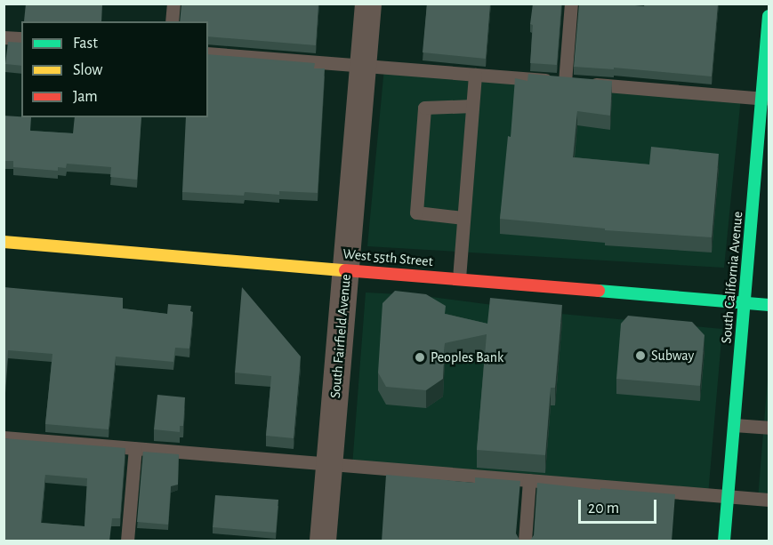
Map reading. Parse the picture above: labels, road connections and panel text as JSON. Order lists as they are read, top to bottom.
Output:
{
  "streets": {
    "main road": ["West 55th Street", "South California Avenue"],
    "street": ["South Fairfield Avenue"]
  },
  "crossings": [
    ["West 55th Street", "South California Avenue"],
    ["West 55th Street", "South Fairfield Avenue"]
  ],
  "places": ["Subway", "Peoples Bank"],
  "legend": ["Fast", "Slow", "Jam"],
  "scale_bar": "20 m"
}
